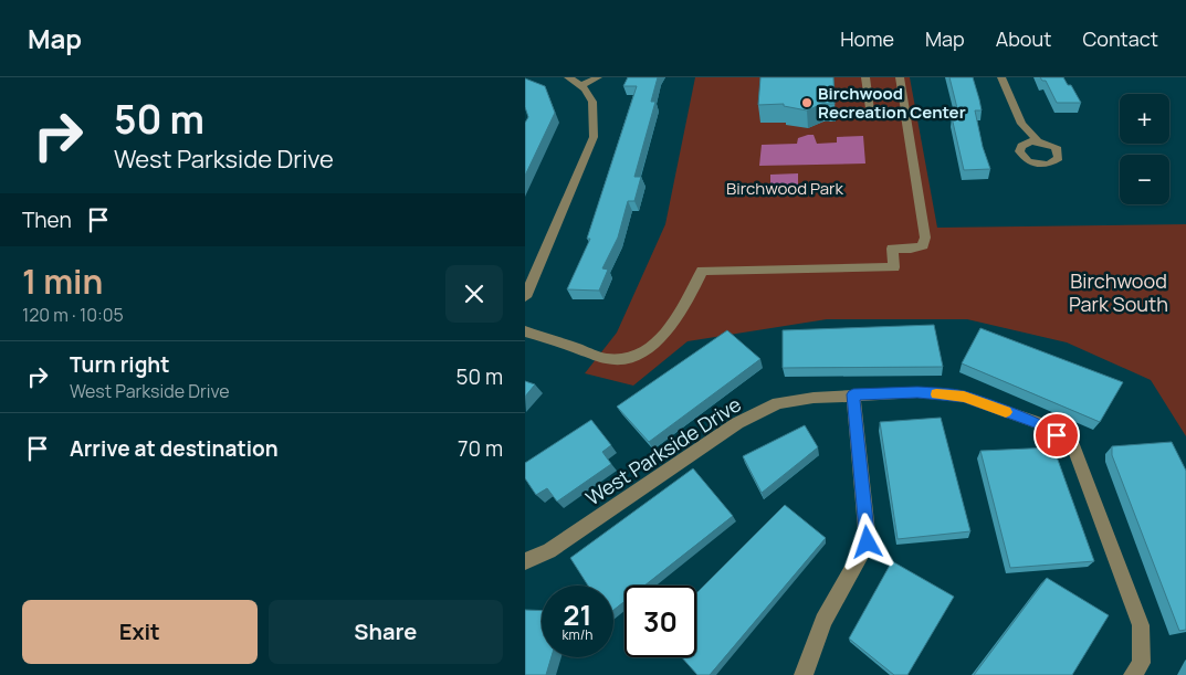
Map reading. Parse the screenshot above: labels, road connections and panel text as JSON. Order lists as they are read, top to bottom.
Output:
{
  "streets": {
    "street": ["West Parkside Drive"]
  },
  "parks": ["Birchwood Park", "Birchwood Park South"],
  "places": ["Birchwood Recreation Center"],
  "page": {
    "header": "Map",
    "nav": [
      "Home",
      "Map",
      "About",
      "Contact"
    ],
    "turn": ["50 m", "West Parkside Drive"],
    "map_buttons": ["+", "−"],
    "then": "Then",
    "heading": ["1 min", "120 m · 10:05"],
    "list": [
      {
        "name": "Turn right",
        "note": "West Parkside Drive",
        "value": "50 m"
      },
      {
        "name": "Arrive at destination",
        "value": "70 m"
      }
    ],
    "speed": "21 km/h",
    "limit": "30",
    "buttons": ["Exit", "Share"]
  }
}
